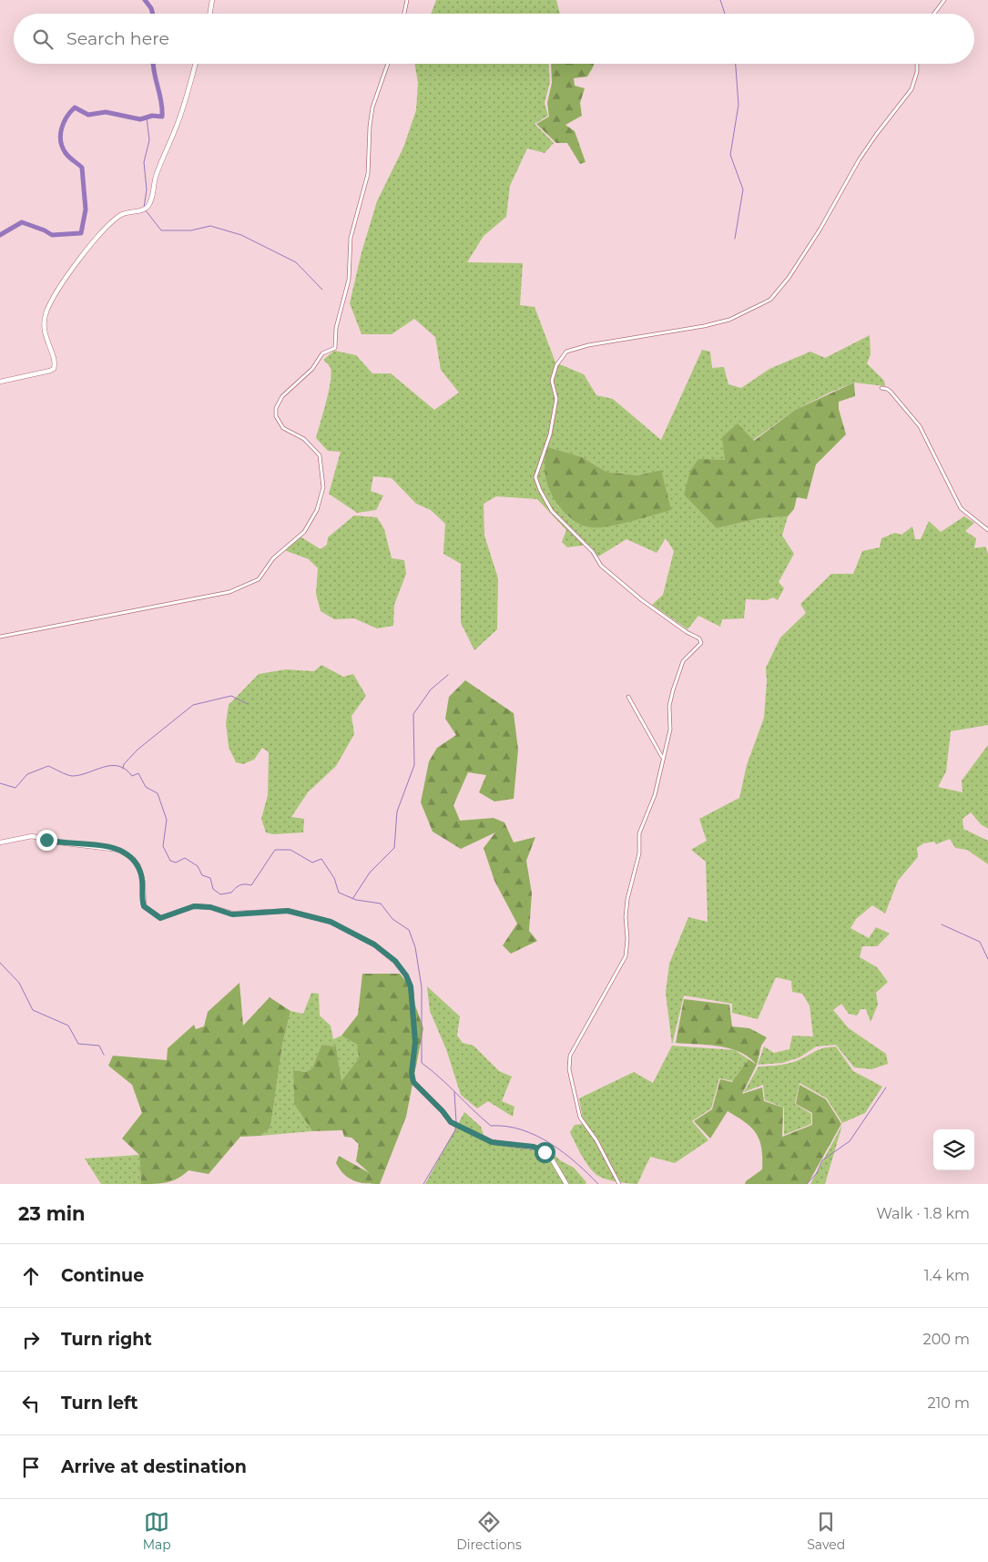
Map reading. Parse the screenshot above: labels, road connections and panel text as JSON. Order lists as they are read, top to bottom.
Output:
{
  "page": {
    "search": "Search here",
    "heading": ["23 min", "Walk · 1.8 km"],
    "list": [
      ["Continue", "1.4 km"],
      ["Turn right", "200 m"],
      ["Turn left", "210 m"],
      "Arrive at destination"
    ],
    "nav": ["Map", "Directions", "Saved"]
  }
}
